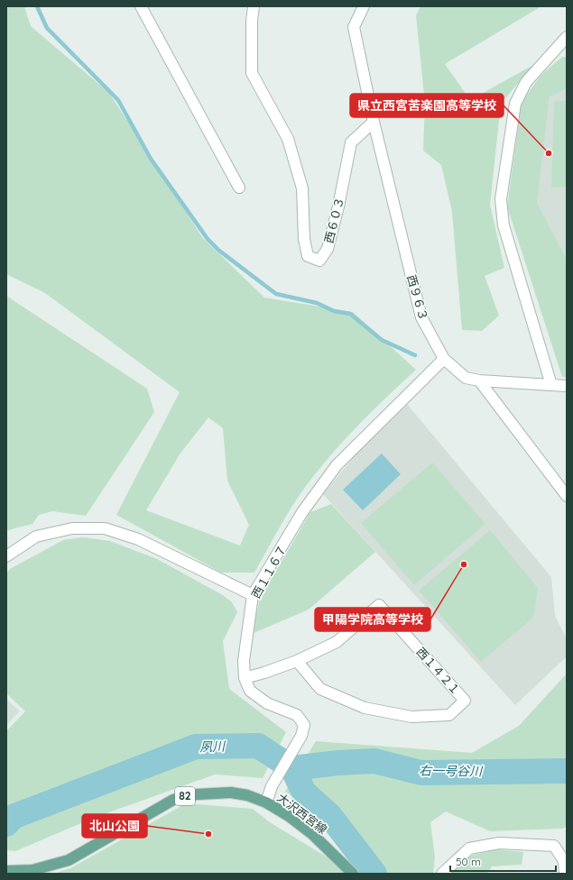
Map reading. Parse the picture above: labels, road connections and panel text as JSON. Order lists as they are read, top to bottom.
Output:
{
  "streets": {
    "main road": ["82", "大沢西宮線"],
    "street": [
      "西６０３",
      "西９６３",
      "西１１６７",
      "西１４２１"
    ]
  },
  "crossings": [
    ["西６０３", "西９６３"],
    ["西９６３", "西１１６７"],
    ["西１１６７", "西１４２１"],
    ["西１１６７", "大沢西宮線"]
  ],
  "water": ["夙川", "右一号谷川"],
  "places": ["県立西宮苦楽園高等学校", "甲陽学院高等学校", "北山公園"],
  "scale_bar": "50 m"
}
